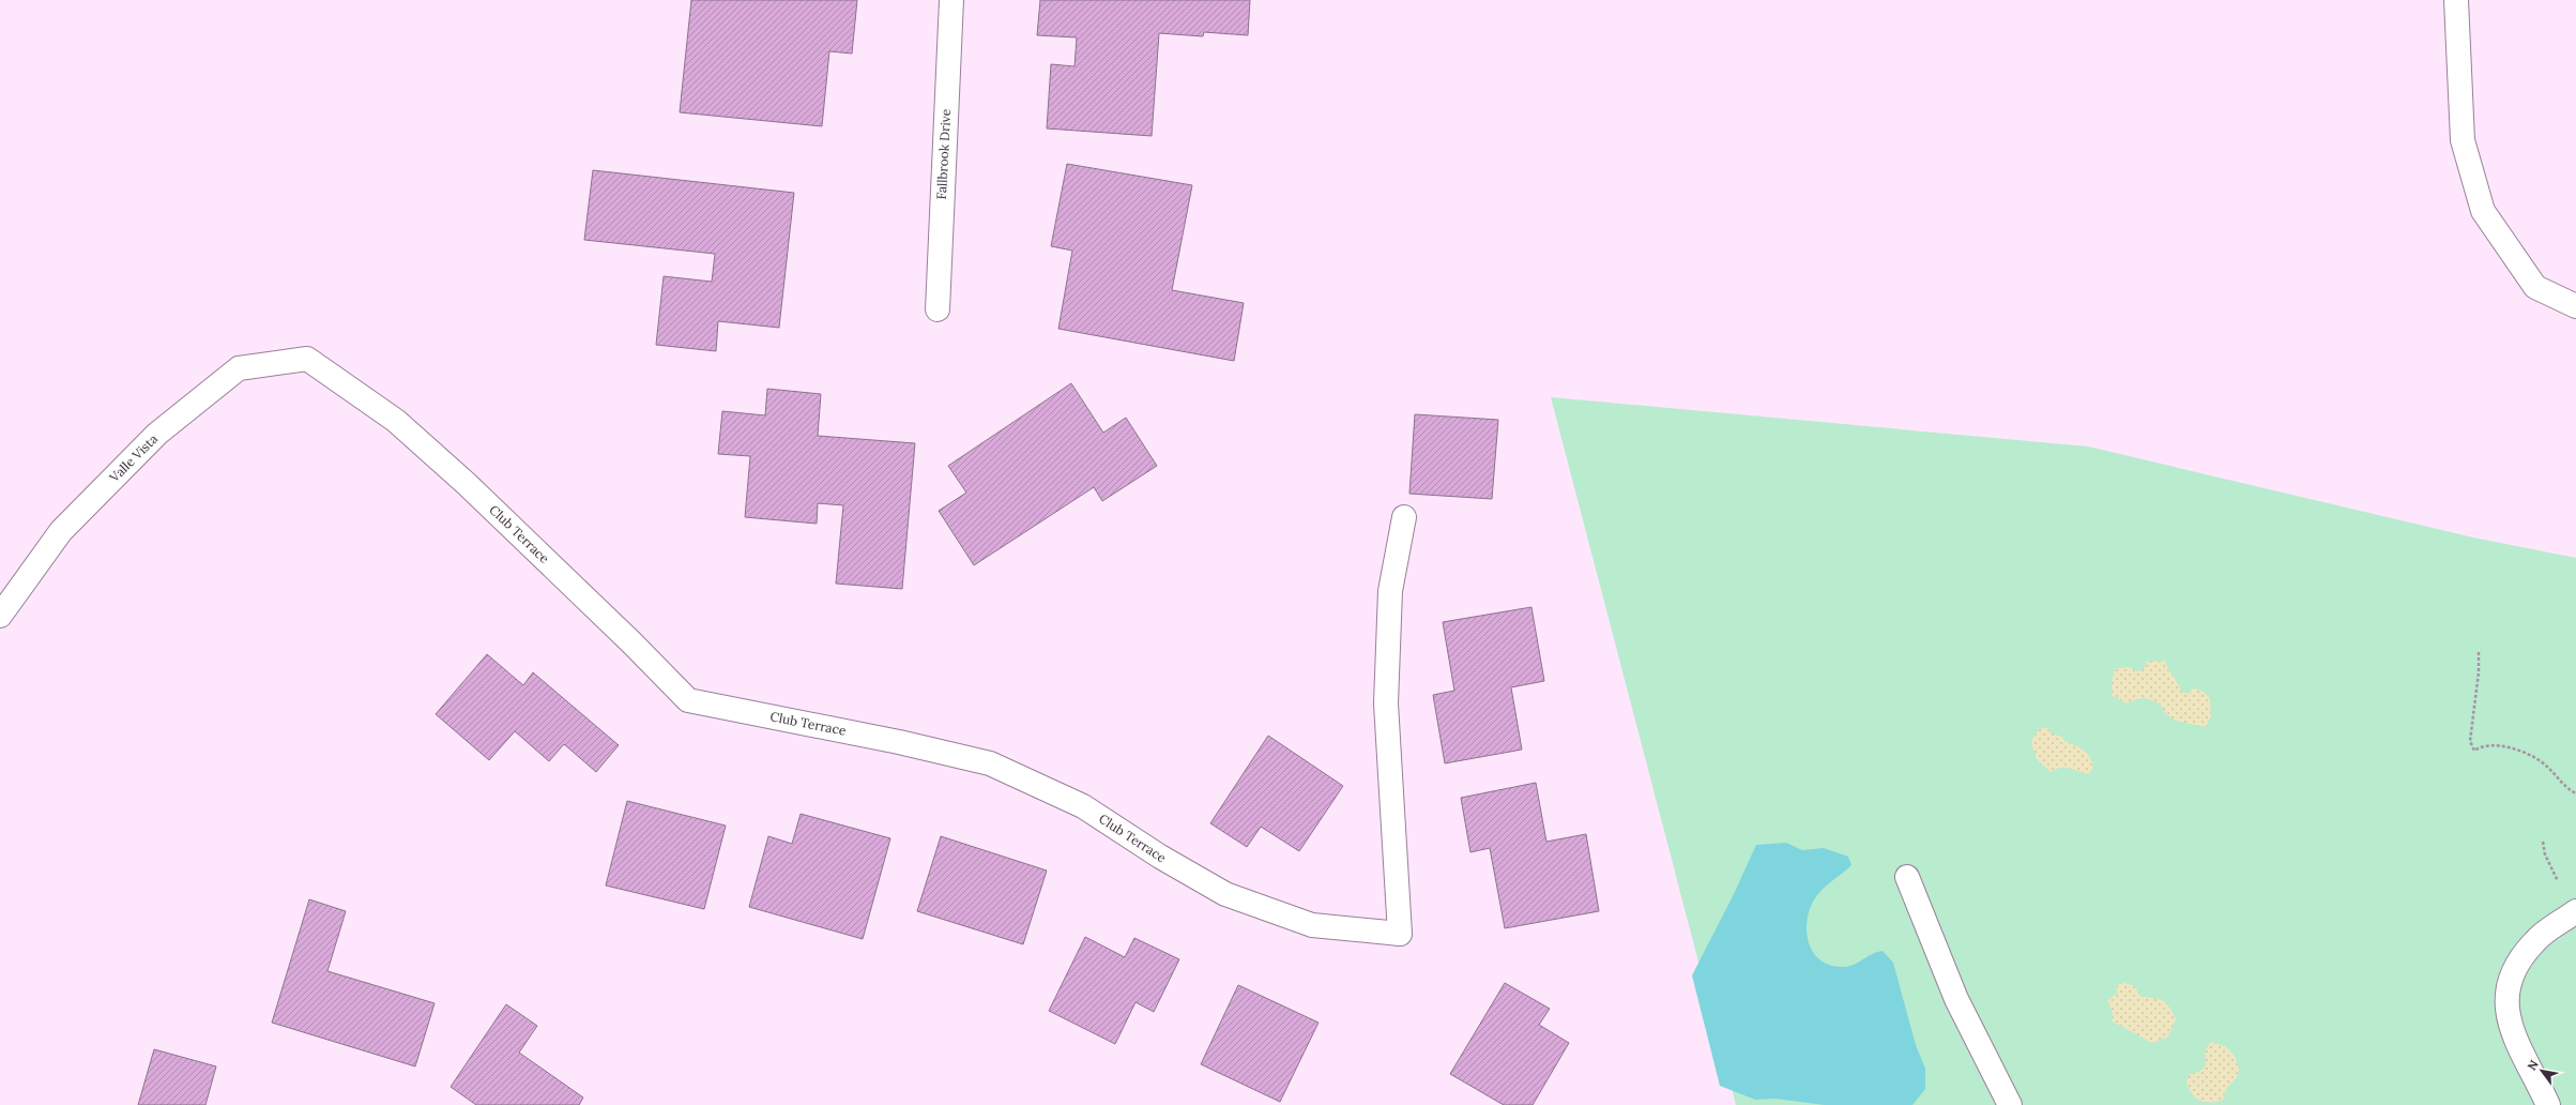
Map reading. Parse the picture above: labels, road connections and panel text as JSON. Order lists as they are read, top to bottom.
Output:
{
  "streets": {
    "street": ["Fallbrook Drive", "Valle Vista", "Club Terrace"]
  },
  "crossings": [
    ["Valle Vista", "Club Terrace"]
  ],
  "north": "top left"
}
